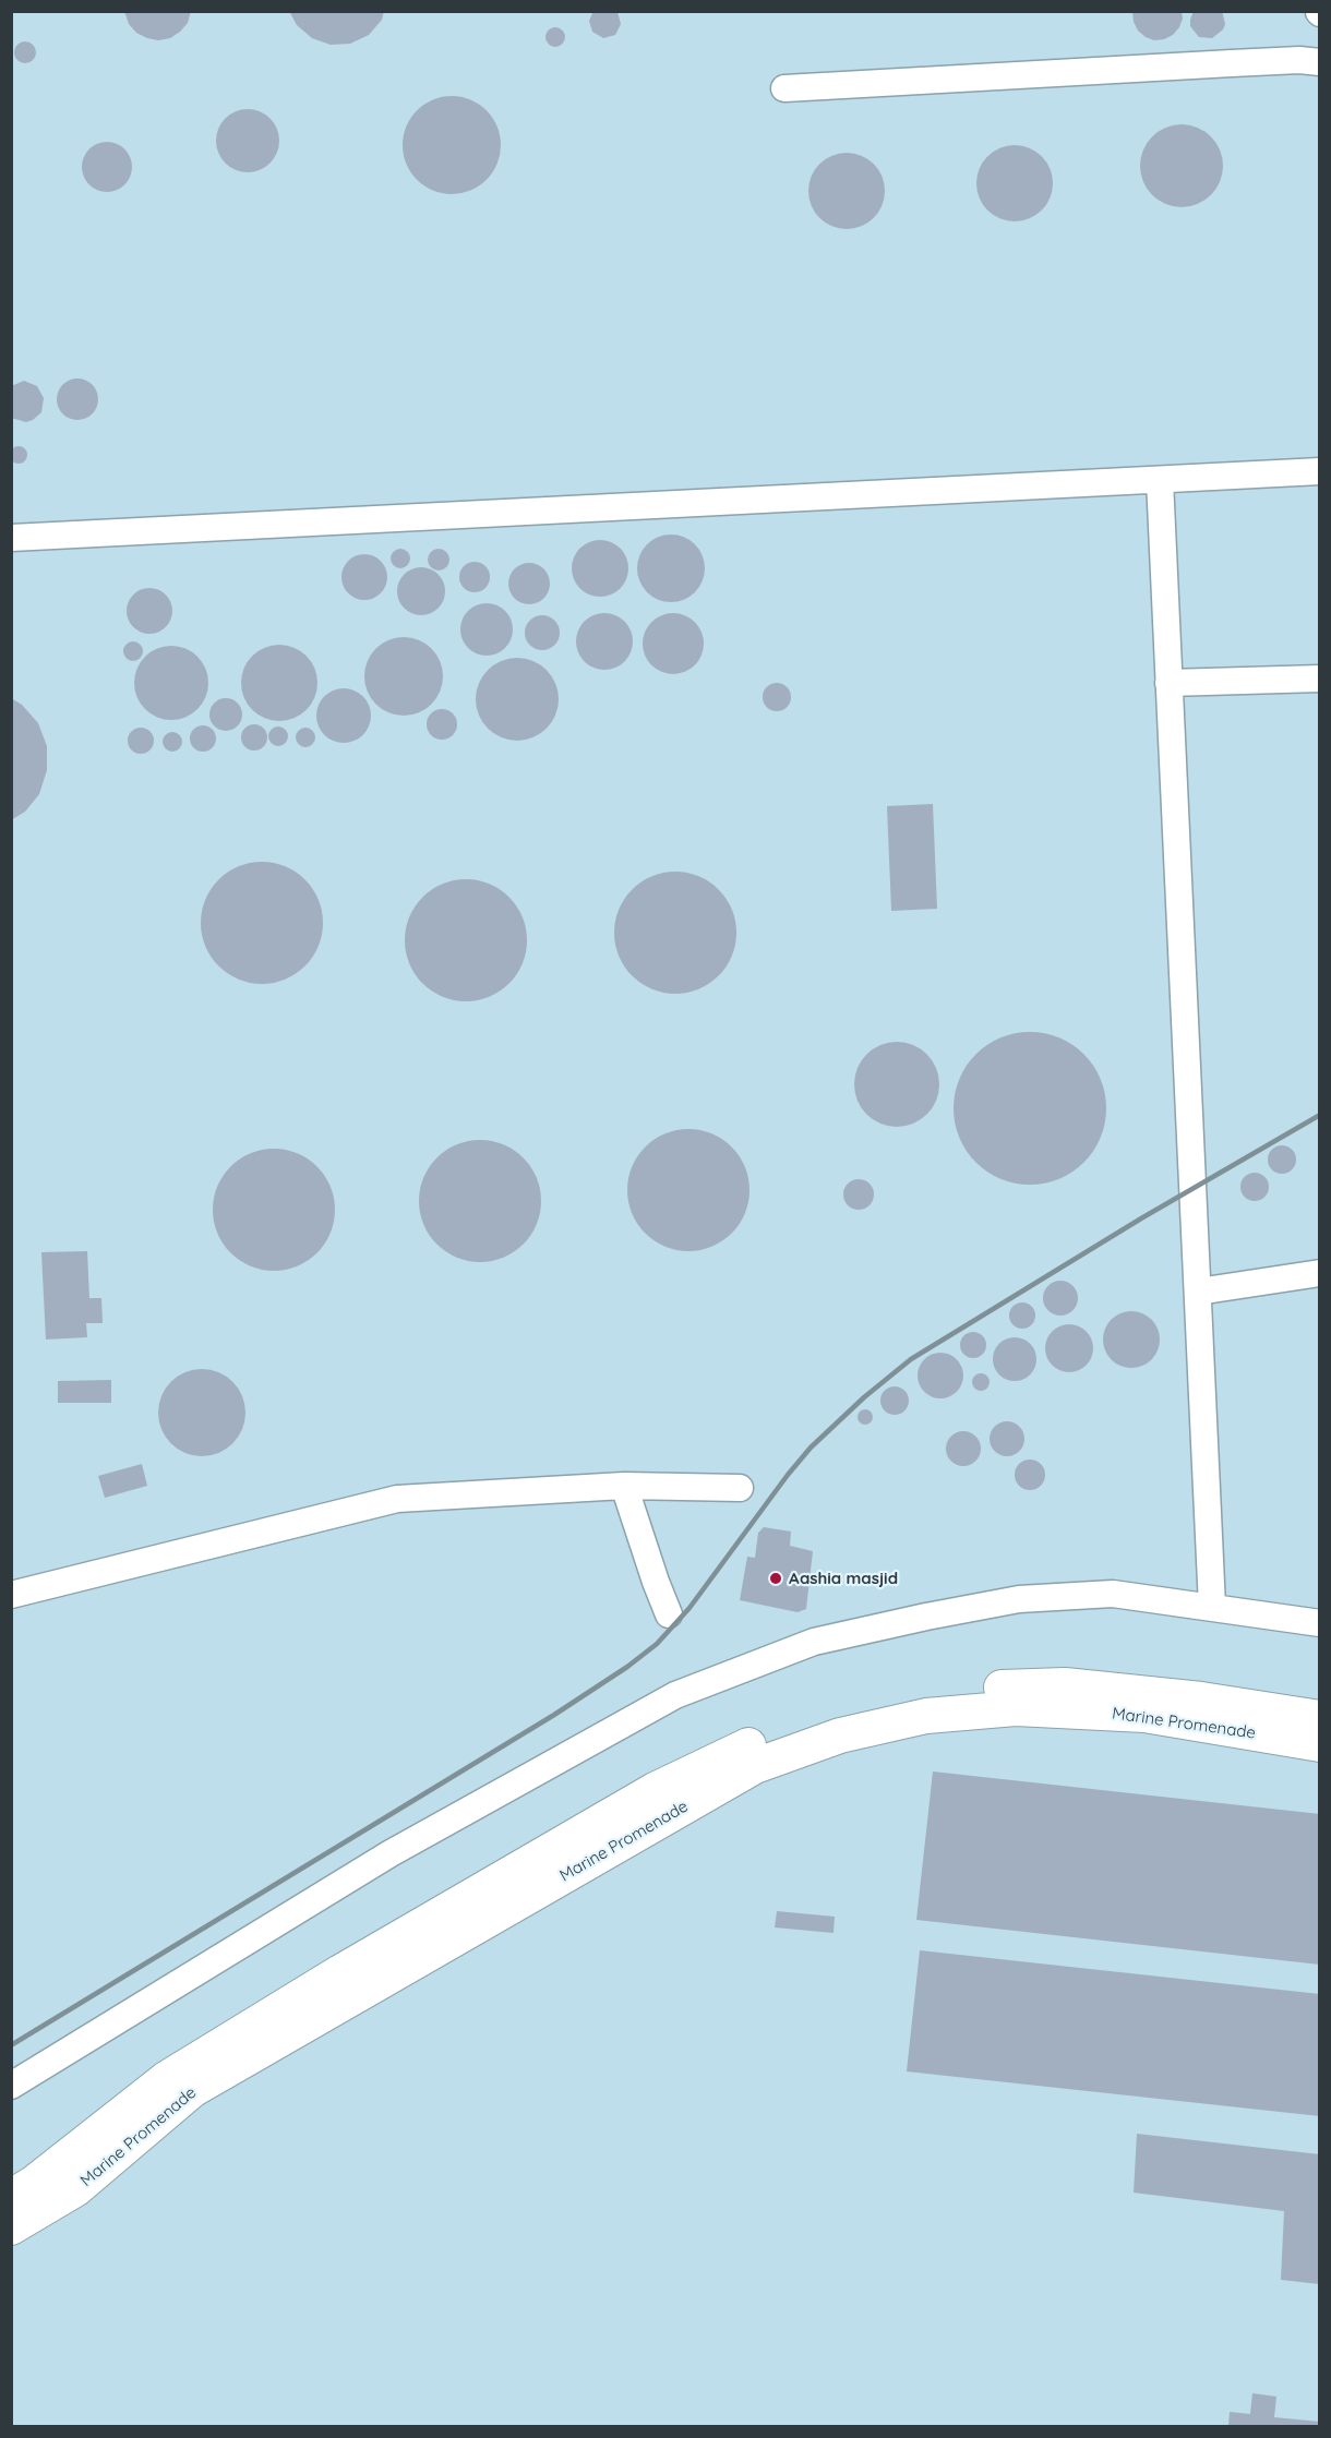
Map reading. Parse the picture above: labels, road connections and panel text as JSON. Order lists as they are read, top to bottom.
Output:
{
  "streets": {
    "main road": ["Marine Promenade"]
  },
  "places": ["Aashia masjid"]
}
